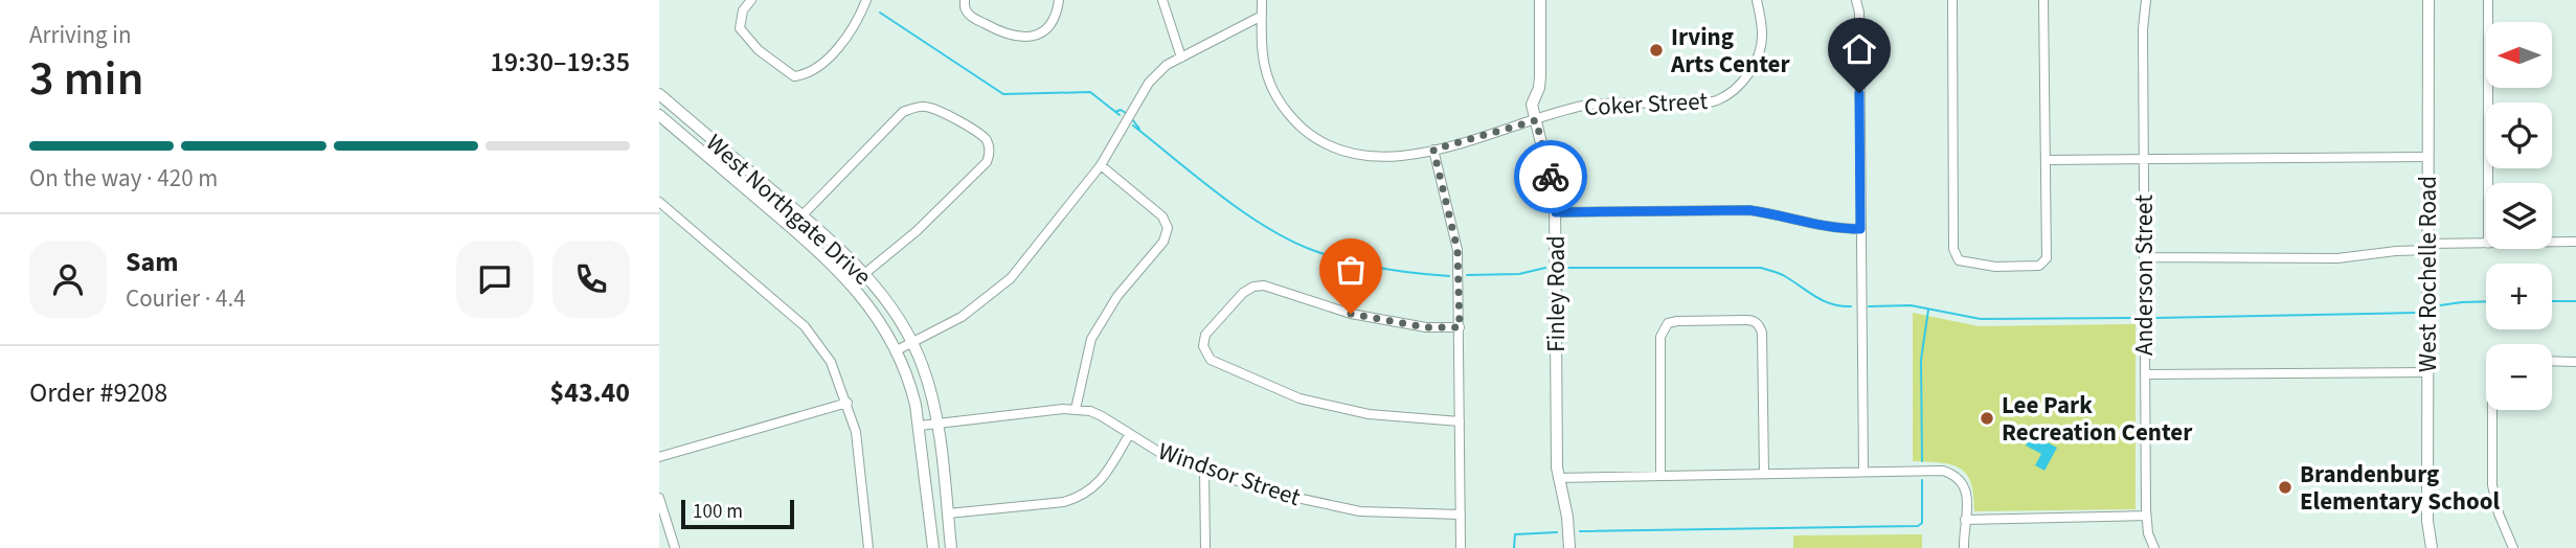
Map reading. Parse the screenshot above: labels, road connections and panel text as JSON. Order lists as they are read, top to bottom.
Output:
{
  "streets": {
    "main road": ["West Northgate Drive", "West Rochelle Road", "Finley Road"],
    "street": ["Coker Street", "Anderson Street", "Windsor Street"]
  },
  "crossings": [
    ["Coker Street", "Finley Road"],
    ["West Northgate Drive", "Windsor Street"]
  ],
  "places": ["Irving Arts Center", "Lee Park Recreation Center", "Brandenburg Elementary School"],
  "scale_bar": "100 m",
  "north": "left",
  "page": {
    "heading": ["3 min", "Arriving in", "19:30–19:35"],
    "panel": [
      "Sam",
      "Courier · 4.4",
      "Order #9208",
      "$43.40"
    ],
    "map_buttons": ["+", "−"],
    "bar": "On the way · 420 m",
    "scale": "100 m"
  }
}
